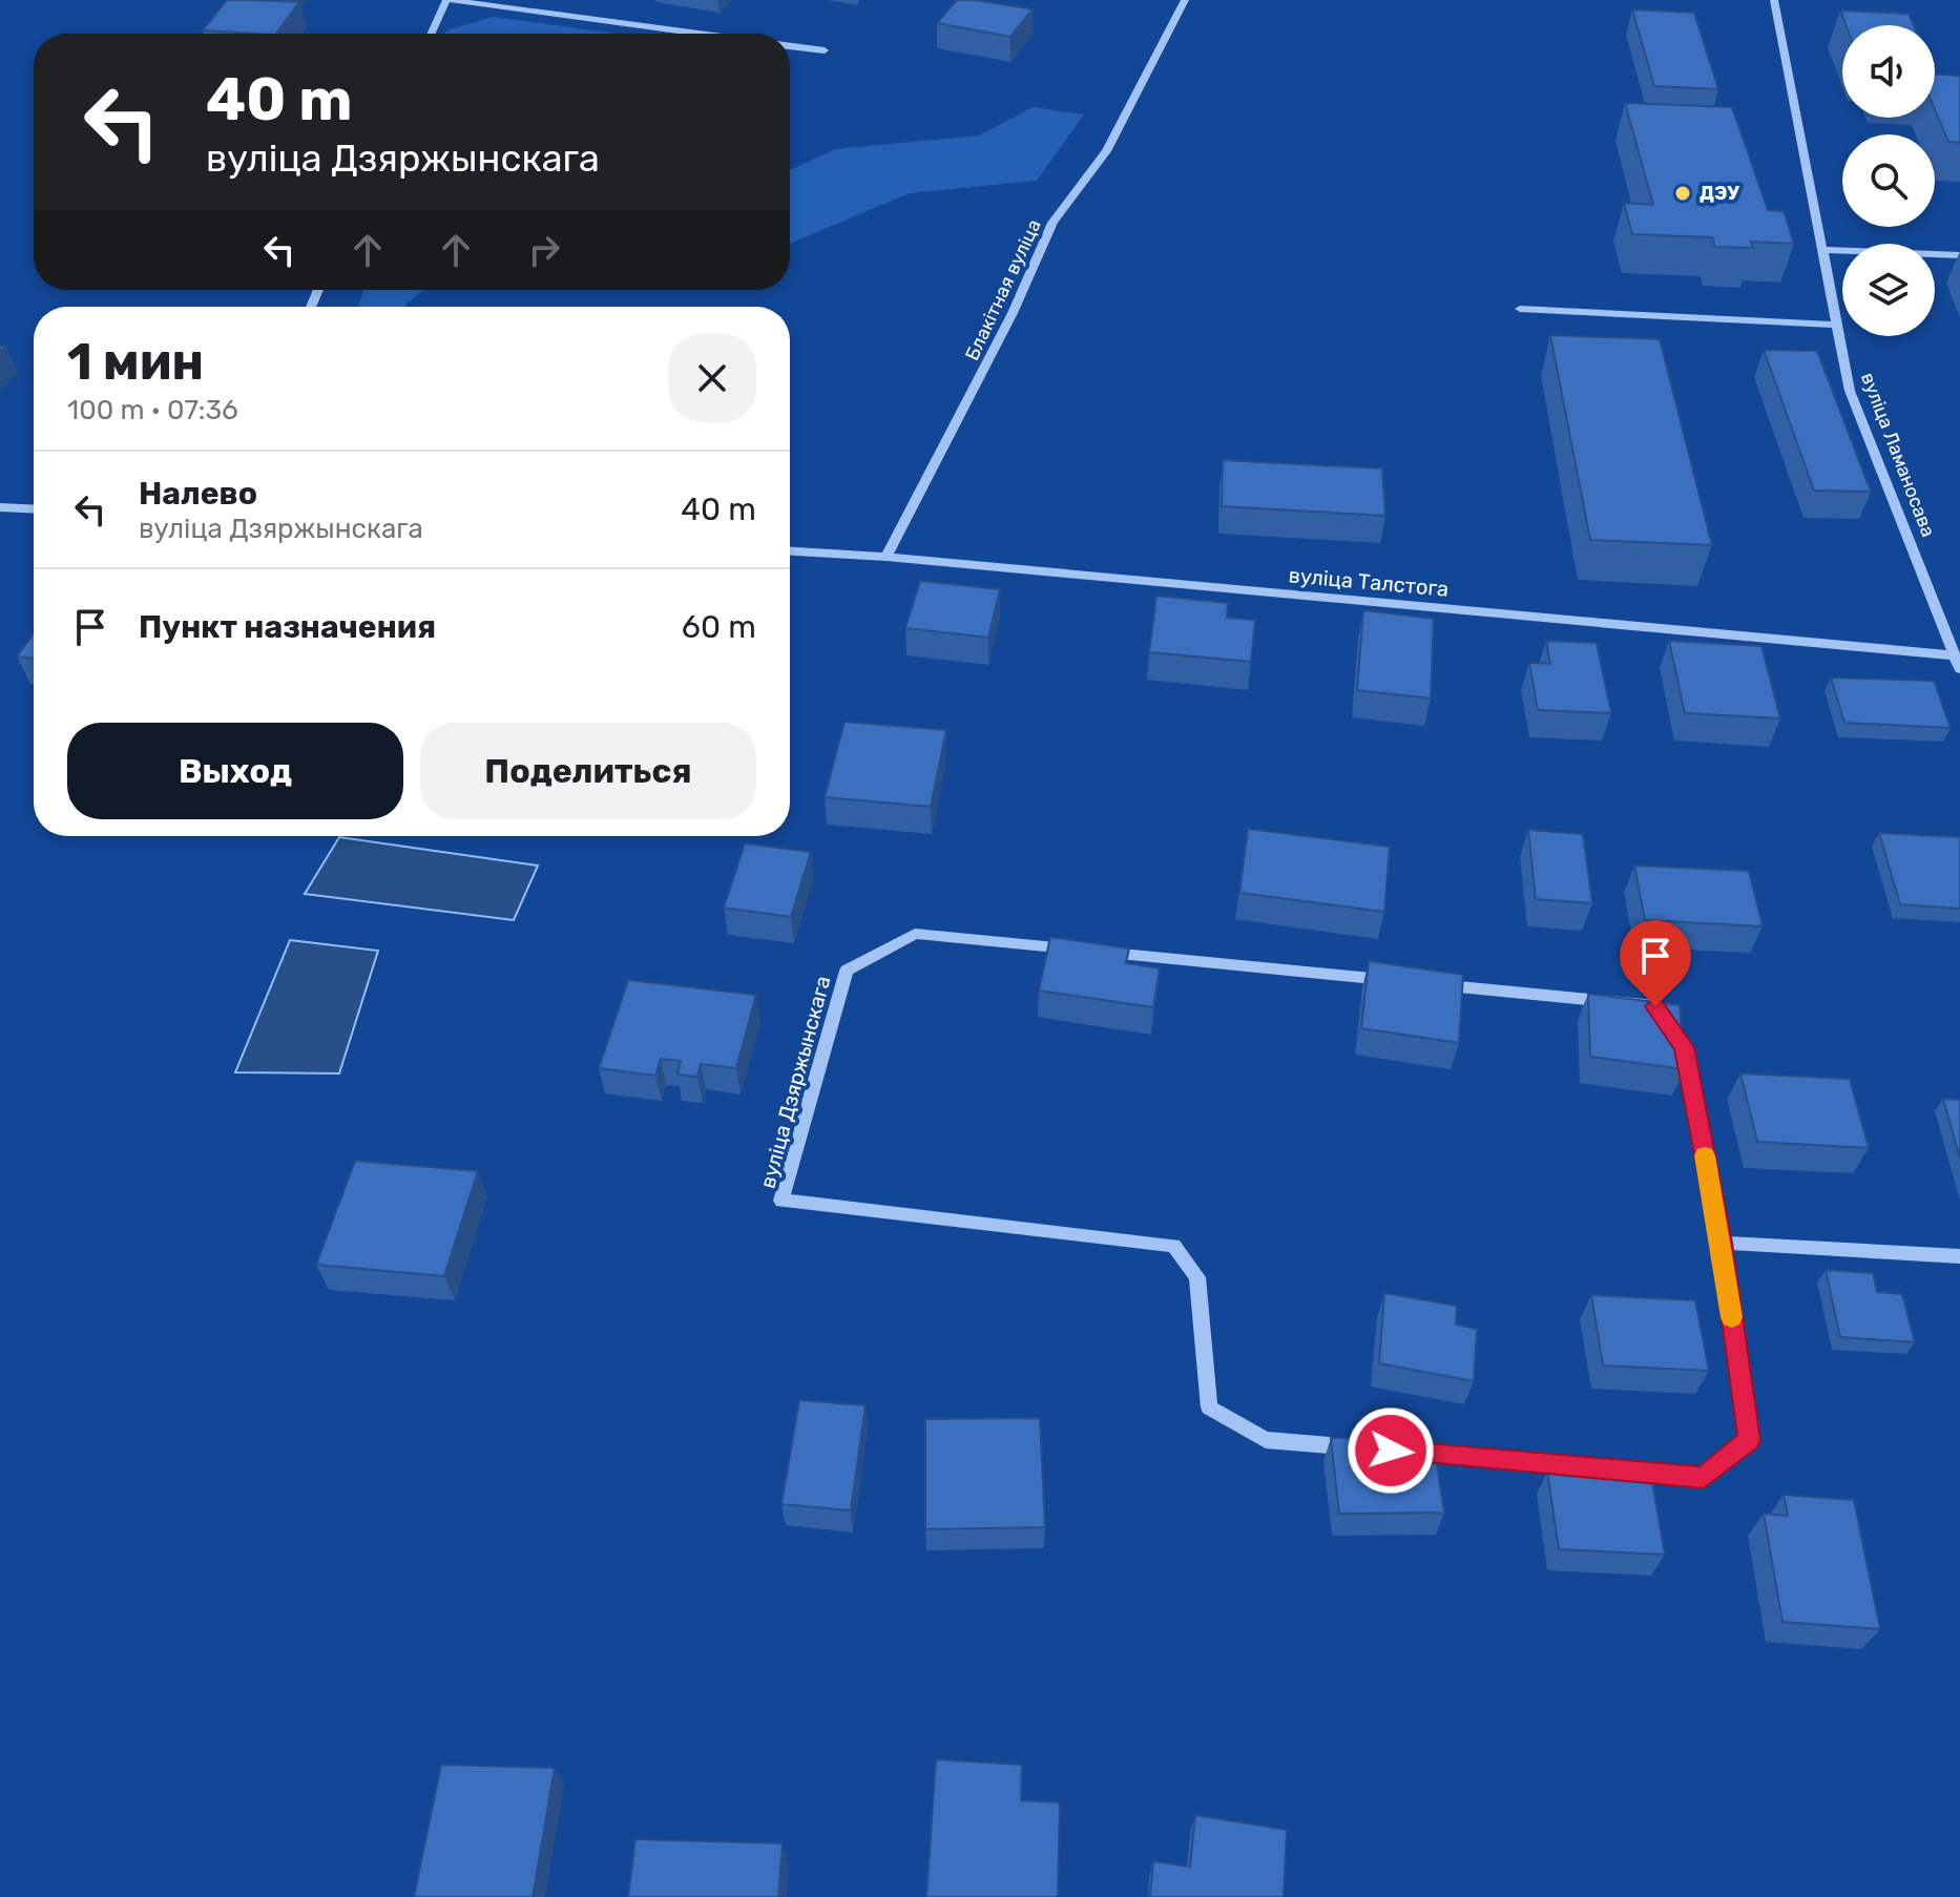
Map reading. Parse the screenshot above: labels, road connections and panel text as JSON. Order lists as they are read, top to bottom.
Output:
{
  "streets": {
    "street": [
      "Блакітная вуліца",
      "вуліца Ламаносава",
      "вуліца Талстога",
      "вуліца Дзяржынскага"
    ]
  },
  "crossings": [
    ["Блакітная вуліца", "вуліца Талстога"],
    ["вуліца Ламаносава", "вуліца Талстога"]
  ],
  "places": ["ДЭУ"],
  "page": {
    "turn": ["40 m", "вуліца Дзяржынскага"],
    "heading": ["1 мин", "100 m · 07:36"],
    "list": [
      {
        "name": "Налево",
        "note": "вуліца Дзяржынскага",
        "value": "40 m"
      },
      {
        "name": "Пункт назначения",
        "value": "60 m"
      }
    ],
    "buttons": ["Выход", "Поделиться"]
  }
}
